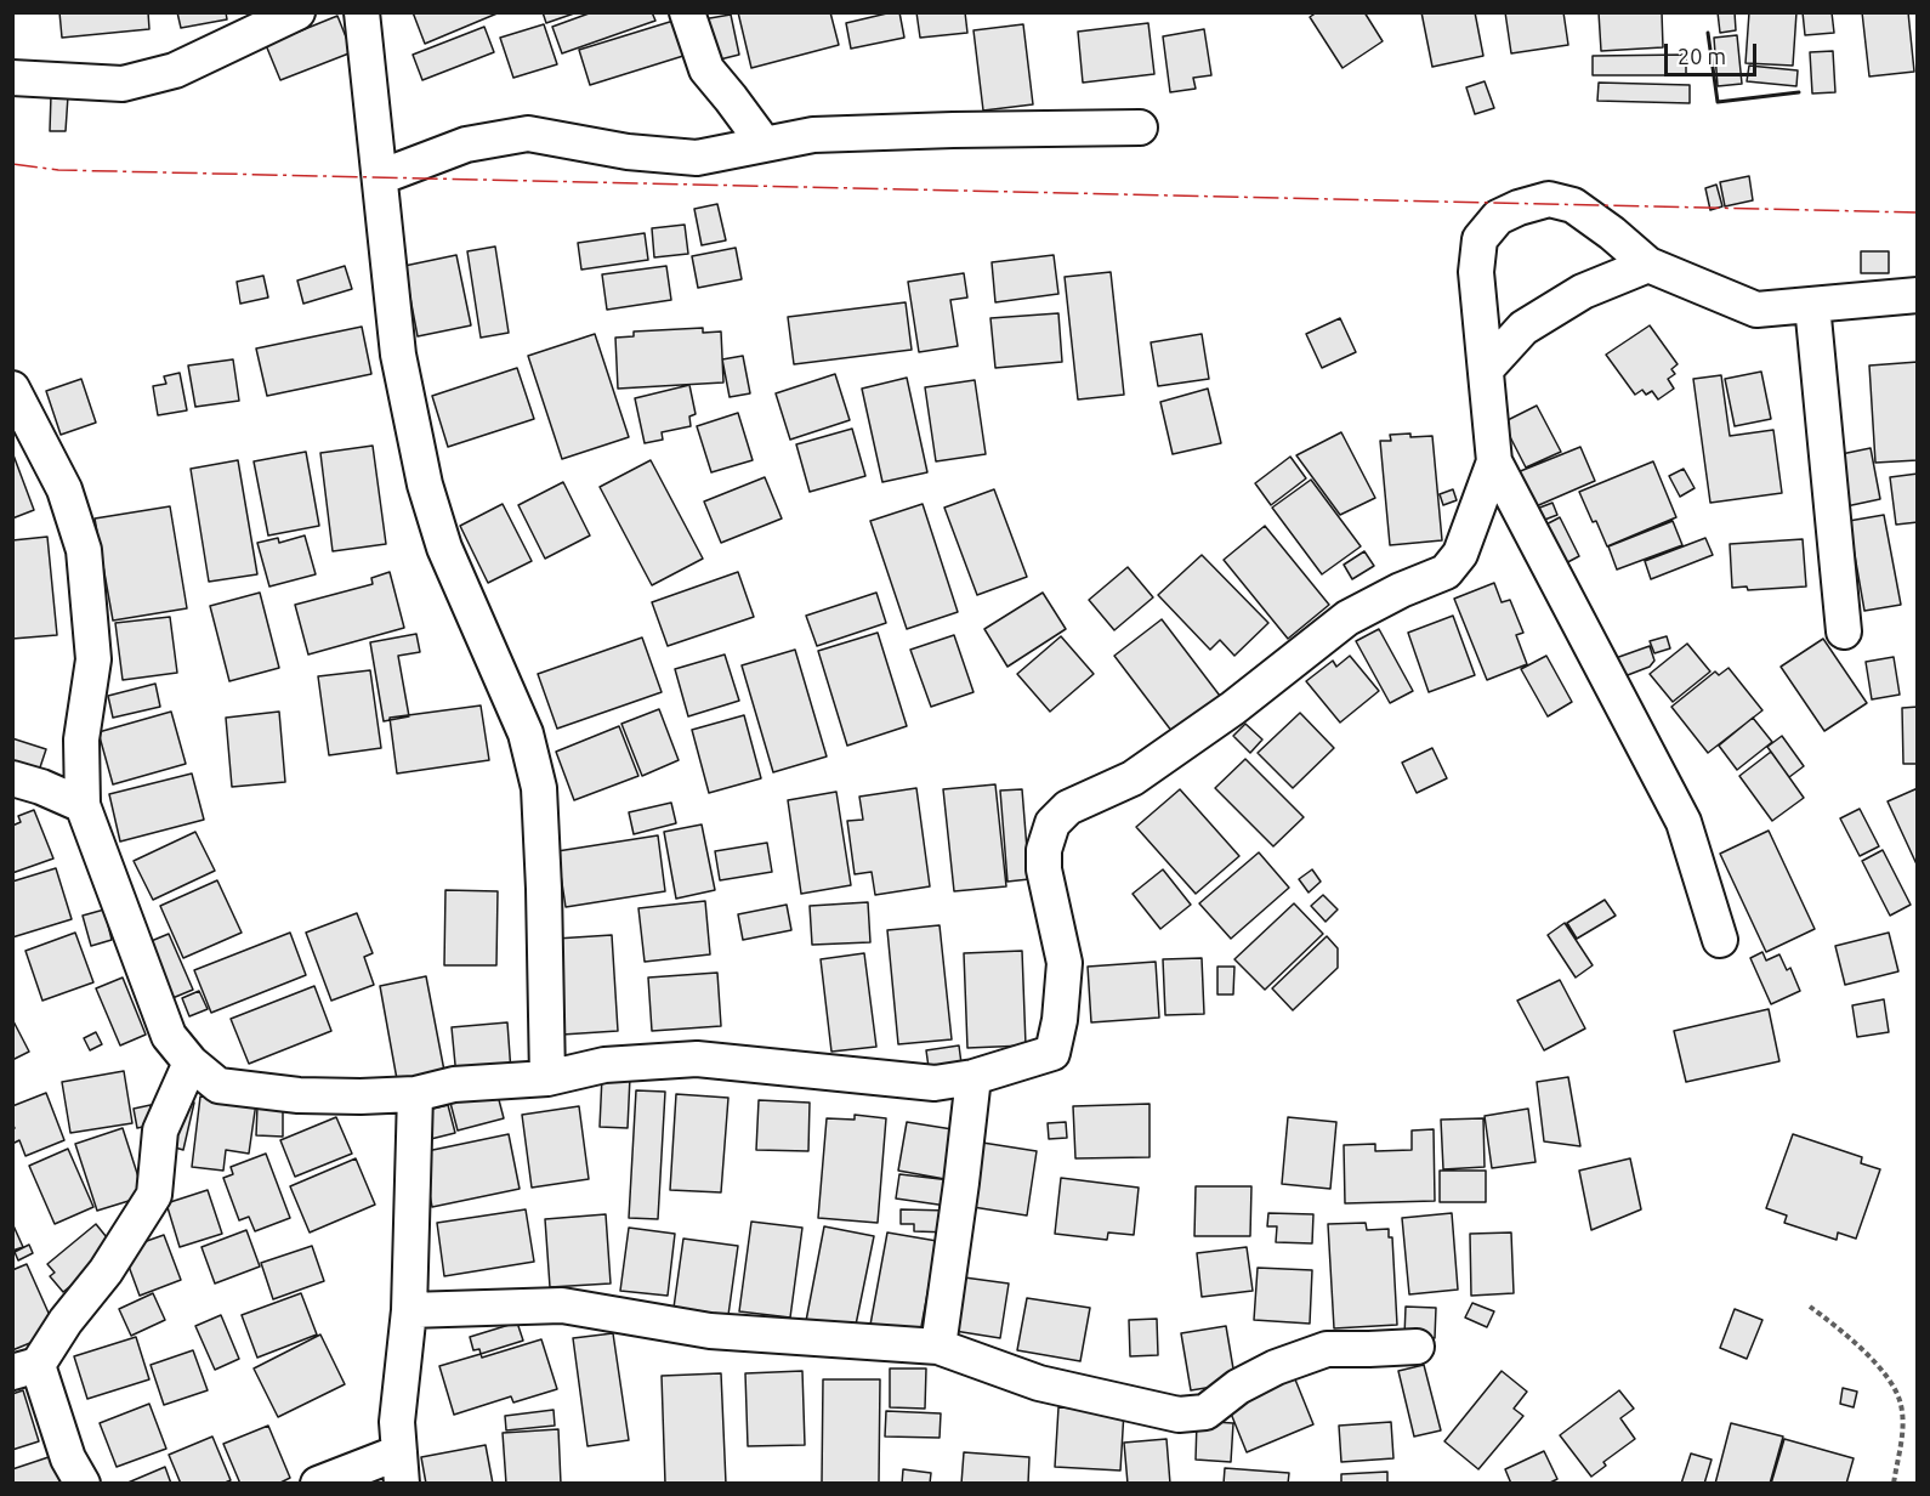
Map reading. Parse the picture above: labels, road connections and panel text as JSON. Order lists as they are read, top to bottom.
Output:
{
  "scale_bar": "20 m"
}
